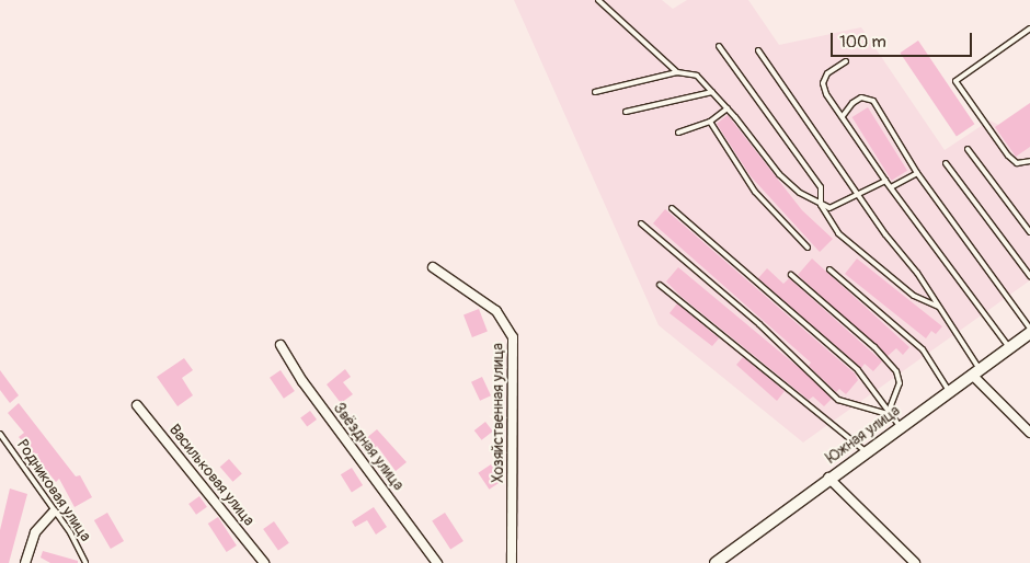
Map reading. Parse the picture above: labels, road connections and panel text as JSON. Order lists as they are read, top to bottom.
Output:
{
  "streets": {
    "street": [
      "Хозяйственная улица",
      "Южная улица",
      "Звёздная улица",
      "Васильковая улица"
    ],
    "lane": ["Родниковая улица"]
  },
  "scale_bar": "100 m"
}
